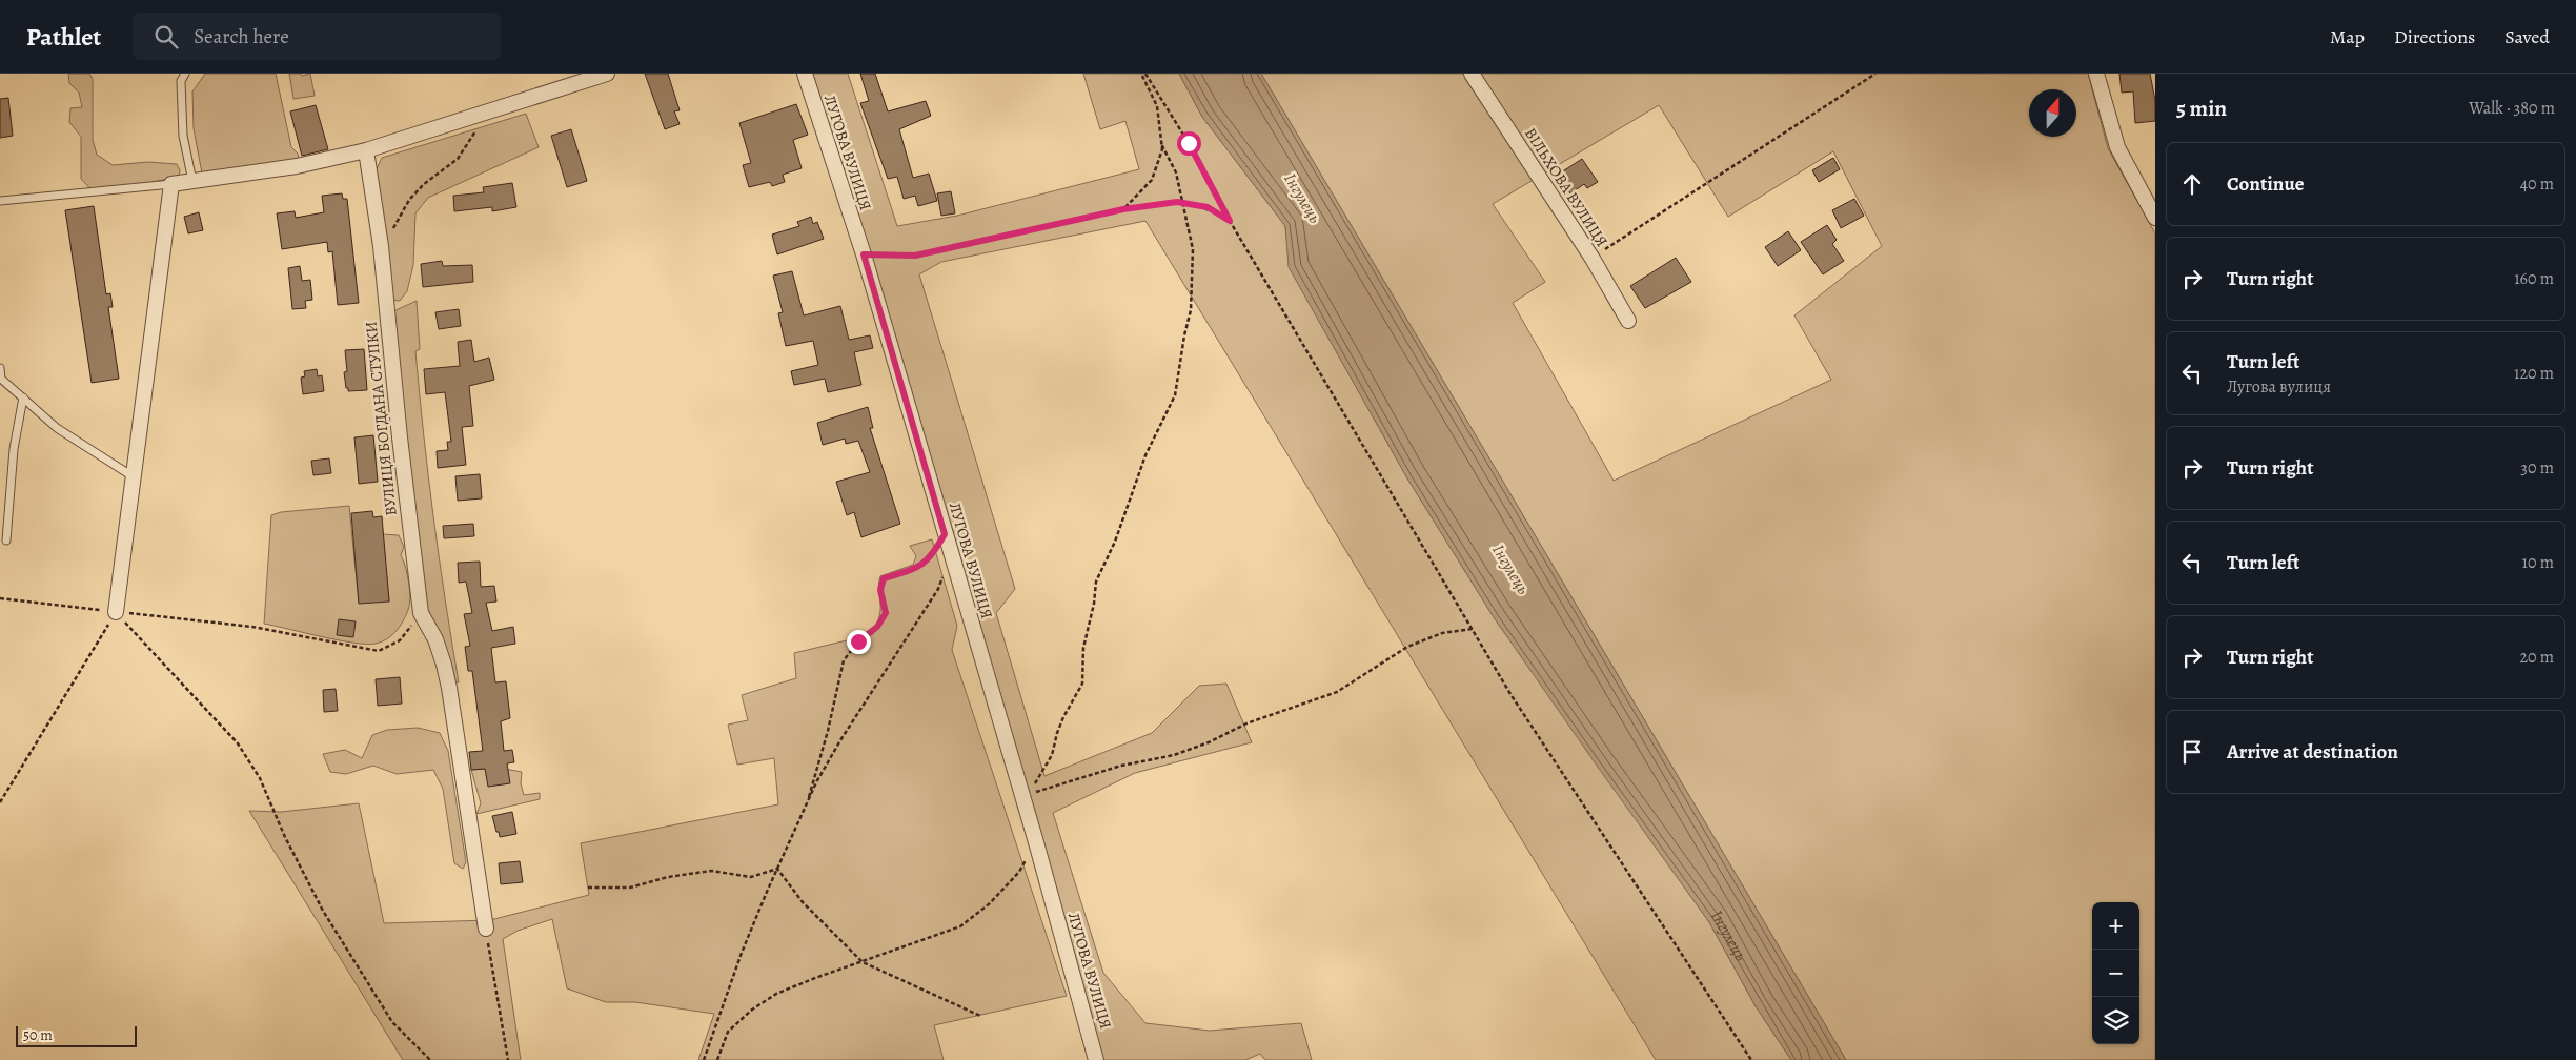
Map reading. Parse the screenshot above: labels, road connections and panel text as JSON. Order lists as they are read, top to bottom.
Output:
{
  "streets": {
    "street": ["ЛУГОВА ВУЛИЦЯ", "ВІЛЬХОВА ВУЛИЦЯ", "ВУЛИЦЯ БОГДАНА СТУПКИ"]
  },
  "water": ["Інгулець"],
  "scale_bar": "50 m",
  "north": "top",
  "page": {
    "header": "Pathlet",
    "search": "Search here",
    "nav": ["Map", "Directions", "Saved"],
    "heading": ["5 min", "Walk · 380 m"],
    "list": [
      ["Continue", "40 m"],
      ["Turn right", "160 m"],
      ["Turn left", "Лугова вулиця", "120 m"],
      ["Turn right", "30 m"],
      ["Turn left", "10 m"],
      ["Turn right", "20 m"],
      "Arrive at destination"
    ],
    "map_buttons": ["+", "−"],
    "scale": "50 m"
  }
}
